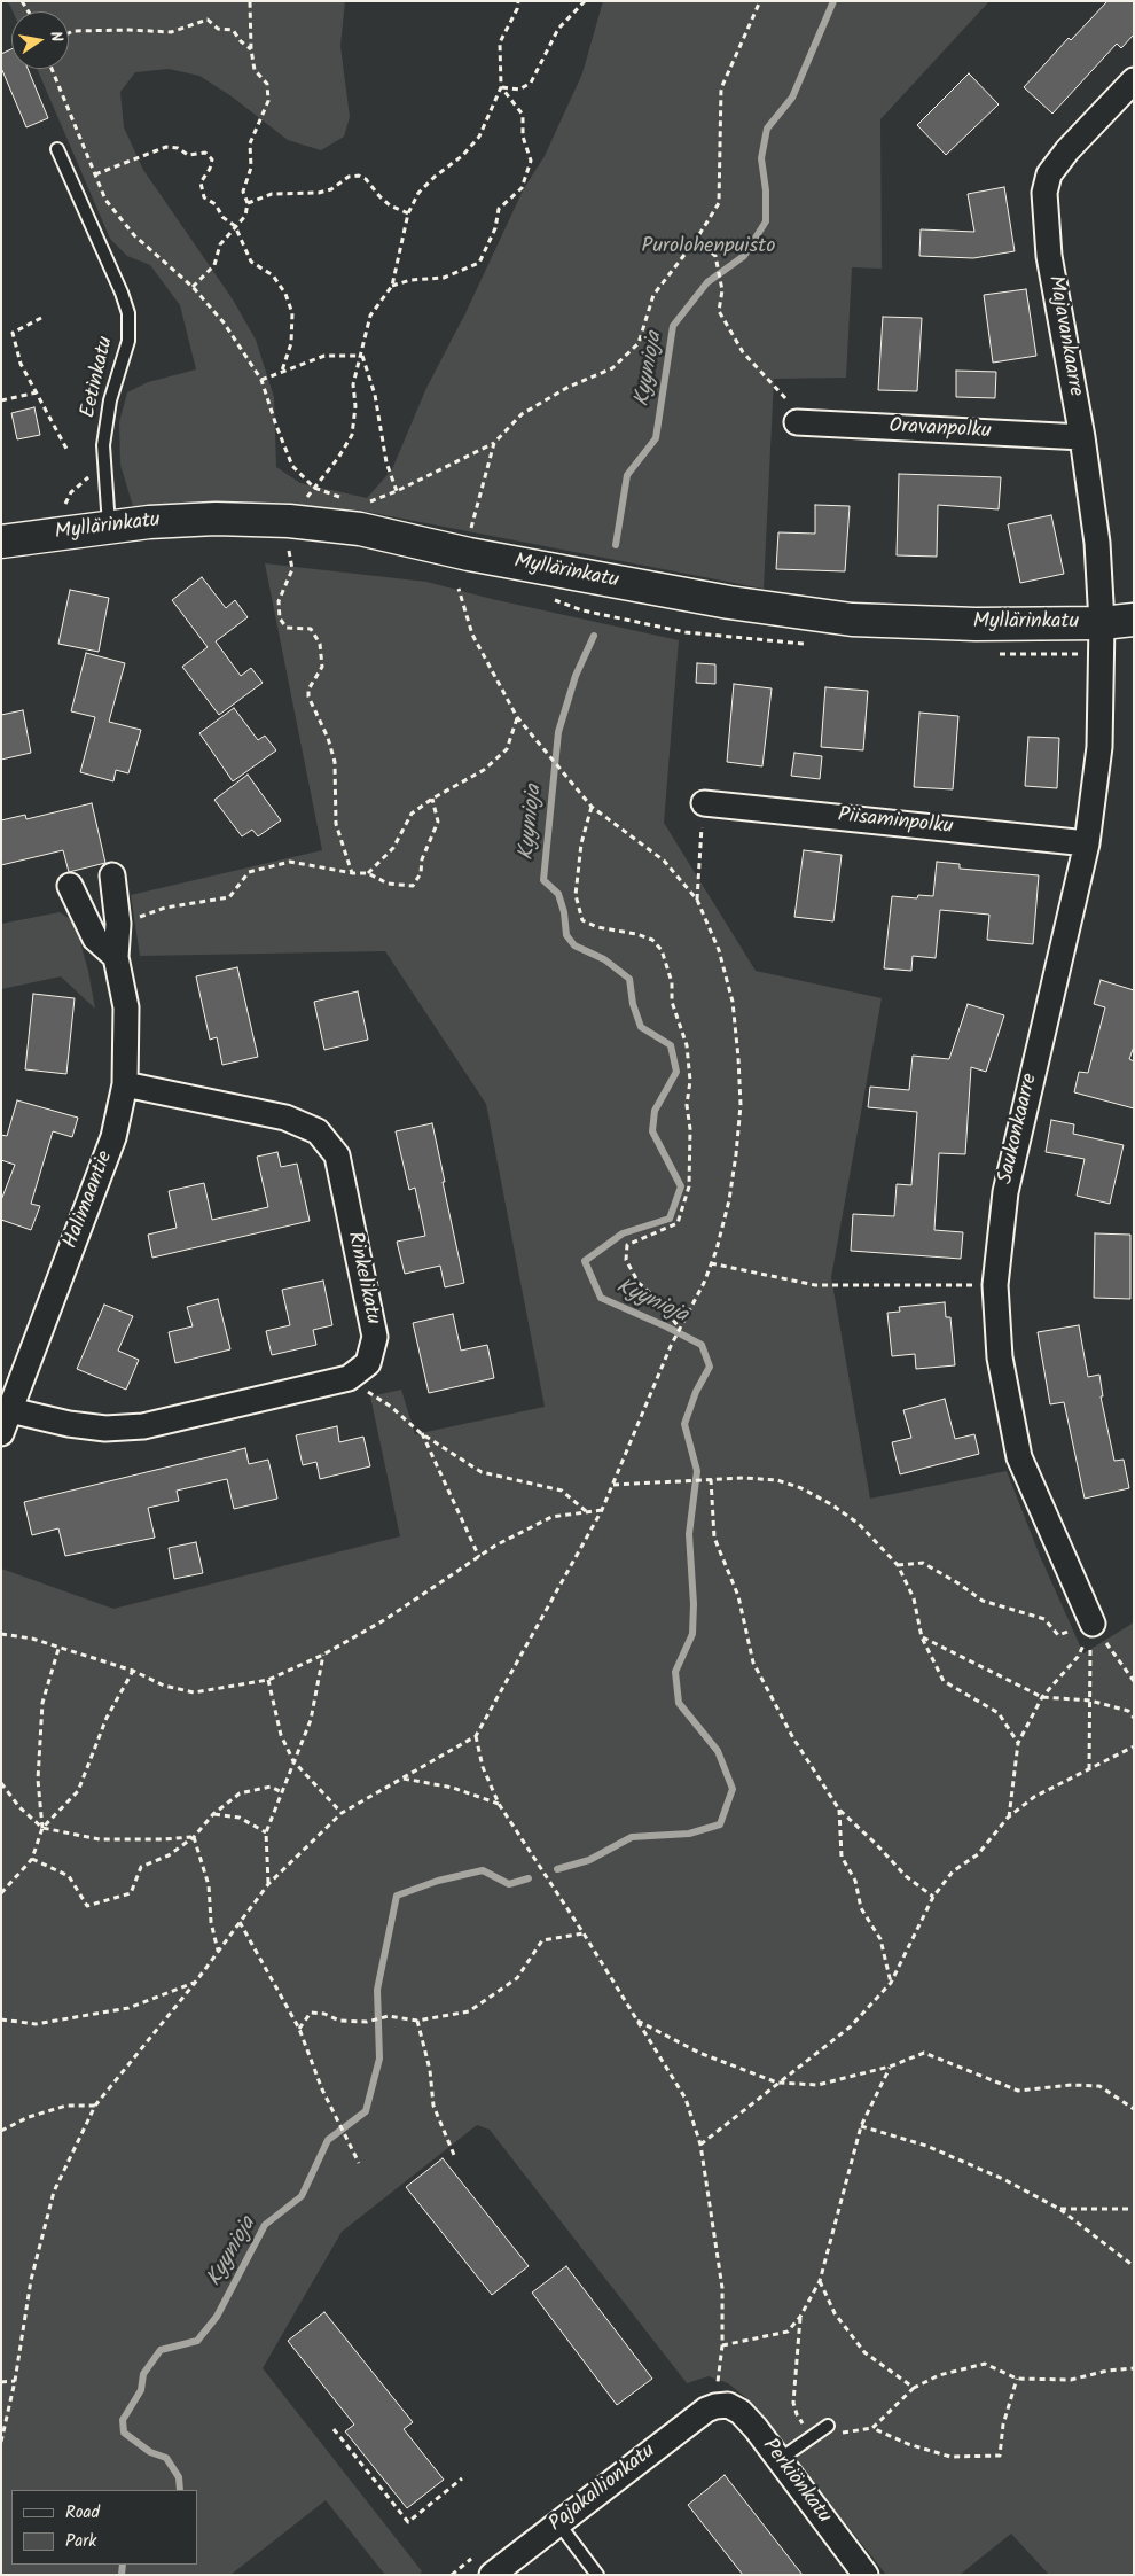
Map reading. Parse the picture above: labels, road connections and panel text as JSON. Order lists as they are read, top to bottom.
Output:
{
  "streets": {
    "street": [
      "Majavankaarre",
      "Oravanpolku",
      "Myllärinkatu",
      "Piisaminpolku",
      "Saukonkaarre",
      "Halimaantie",
      "Rinkelikatu",
      "Perkiönkatu",
      "Pajakallionkatu"
    ],
    "lane": ["Eetinkatu"]
  },
  "crossings": [
    ["Majavankaarre", "Oravanpolku"],
    ["Majavankaarre", "Myllärinkatu"],
    ["Majavankaarre", "Saukonkaarre"],
    ["Eetinkatu", "Myllärinkatu"],
    ["Myllärinkatu", "Saukonkaarre"],
    ["Piisaminpolku", "Saukonkaarre"],
    ["Halimaantie", "Rinkelikatu"],
    ["Perkiönkatu", "Pajakallionkatu"]
  ],
  "water": ["Kyynioja"],
  "parks": ["Purolohenpuisto"],
  "legend": ["Road", "Park"],
  "north": "right"
}
